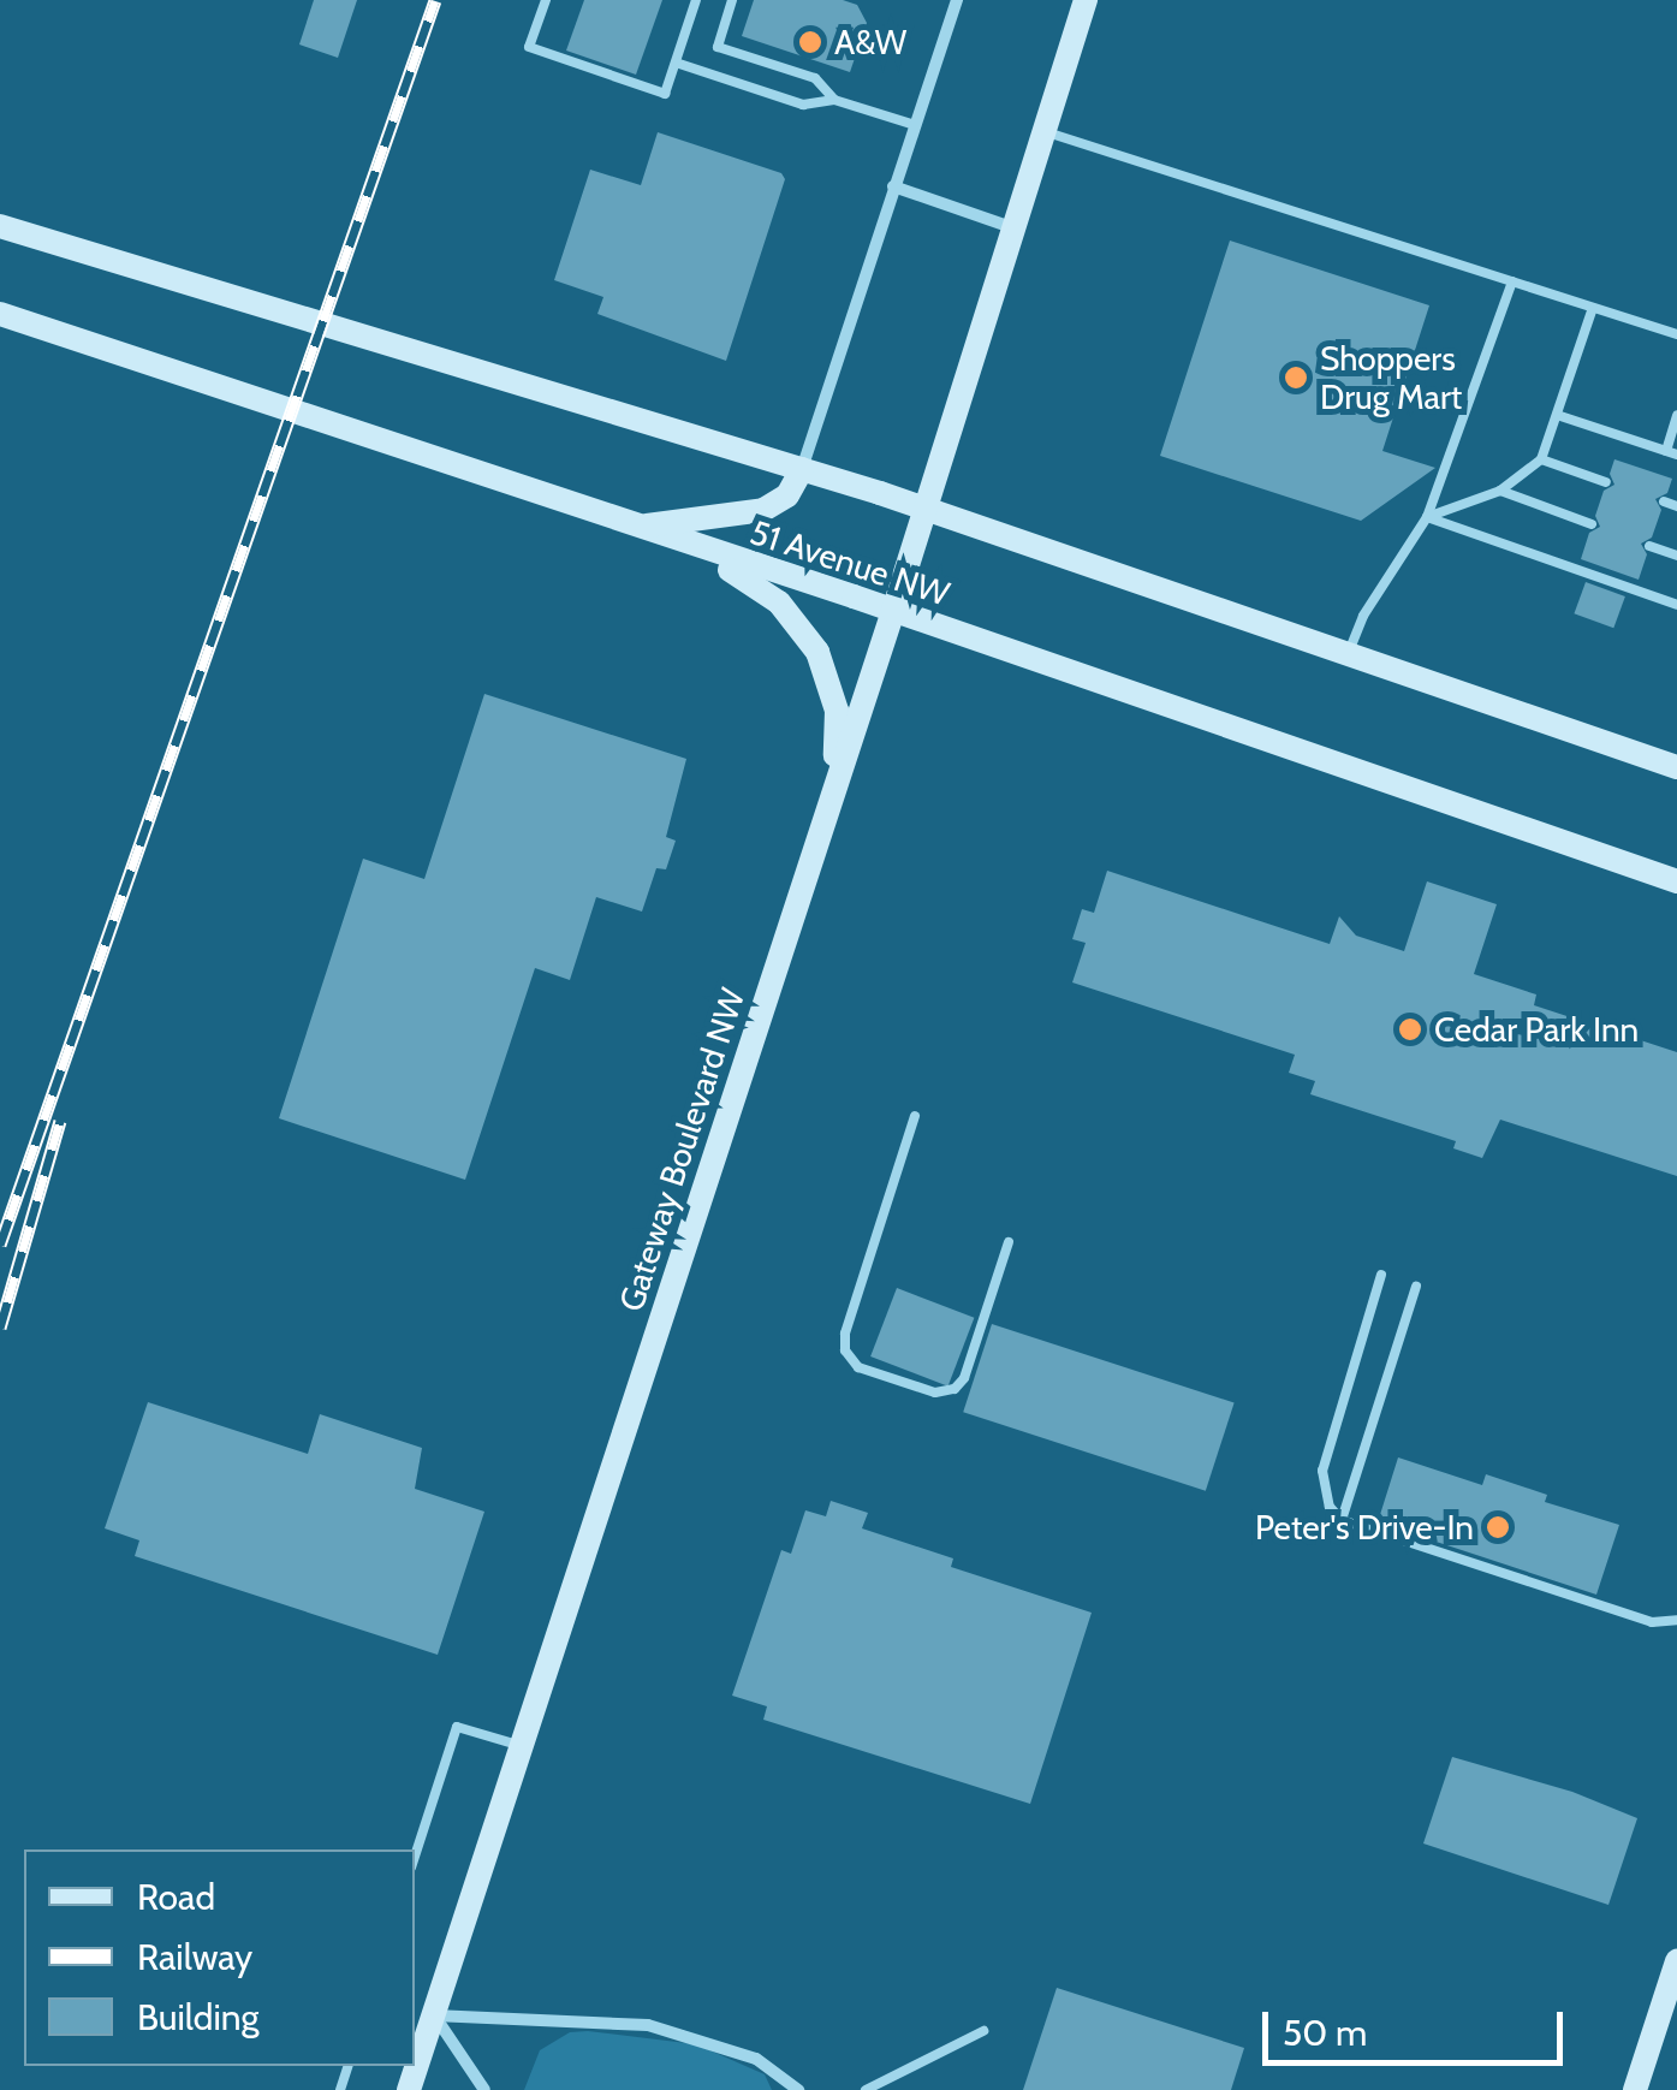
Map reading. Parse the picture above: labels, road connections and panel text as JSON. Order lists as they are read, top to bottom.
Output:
{
  "streets": {
    "main road": ["51 Avenue NW", "Gateway Boulevard NW"]
  },
  "crossings": [
    ["51 Avenue NW", "Gateway Boulevard NW"]
  ],
  "places": [
    "A&W",
    "Shoppers Drug Mart",
    "Cedar Park Inn",
    "Peter's Drive-In"
  ],
  "legend": ["Road", "Railway", "Building"],
  "scale_bar": "50 m"
}
